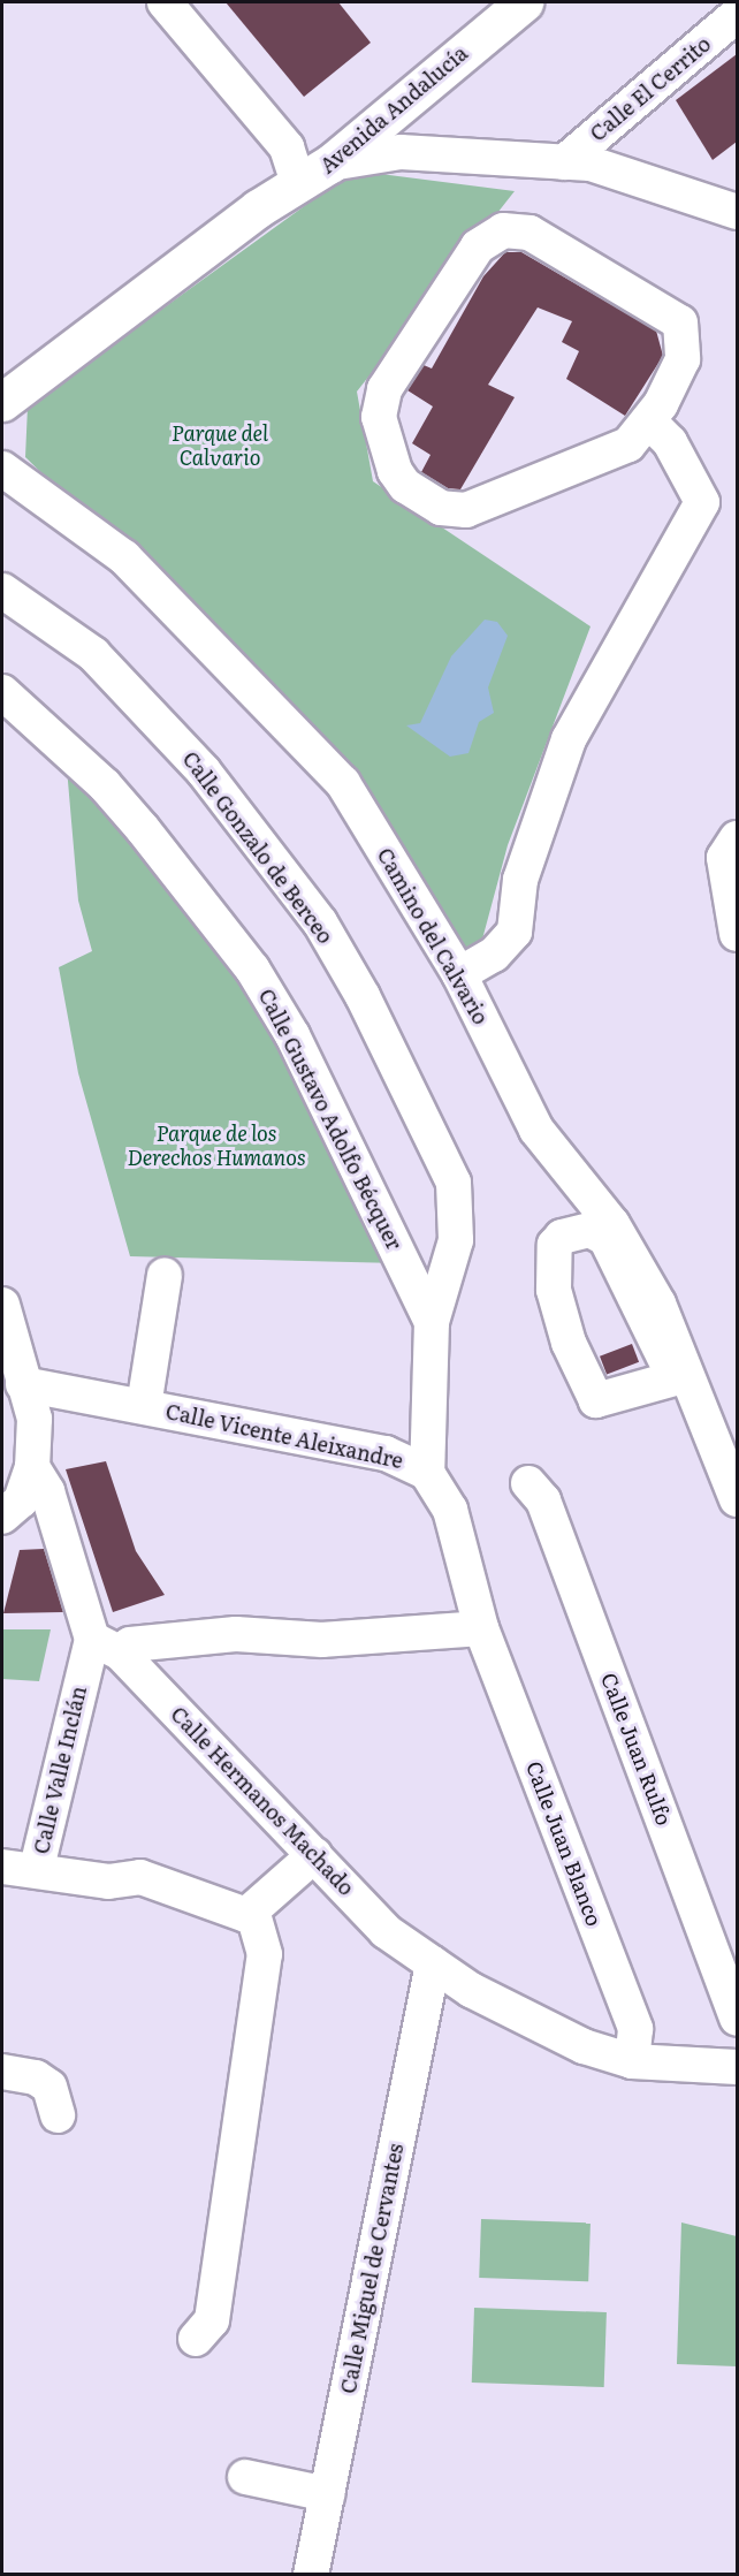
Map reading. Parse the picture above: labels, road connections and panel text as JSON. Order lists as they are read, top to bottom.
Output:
{
  "streets": {
    "main road": ["Avenida Andalucía"],
    "street": [
      "Calle El Cerrito",
      "Calle Gonzalo de Berceo",
      "Camino del Calvario",
      "Calle Gustavo Adolfo Bécquer",
      "Calle Vicente Aleixandre",
      "Calle Juan Rulfo",
      "Calle Valle Inclán",
      "Calle Hermanos Machado",
      "Calle Juan Blanco",
      "Calle Miguel de Cervantes"
    ]
  },
  "crossings": [
    ["Calle Gonzalo de Berceo", "Calle Gustavo Adolfo Bécquer"],
    ["Calle Gustavo Adolfo Bécquer", "Calle Vicente Aleixandre"],
    ["Calle Vicente Aleixandre", "Calle Juan Blanco"],
    ["Calle Valle Inclán", "Calle Hermanos Machado"],
    ["Calle Hermanos Machado", "Calle Juan Blanco"],
    ["Calle Hermanos Machado", "Calle Miguel de Cervantes"]
  ],
  "parks": ["Parque del Calvario", "Parque de los Derechos Humanos"]
}
